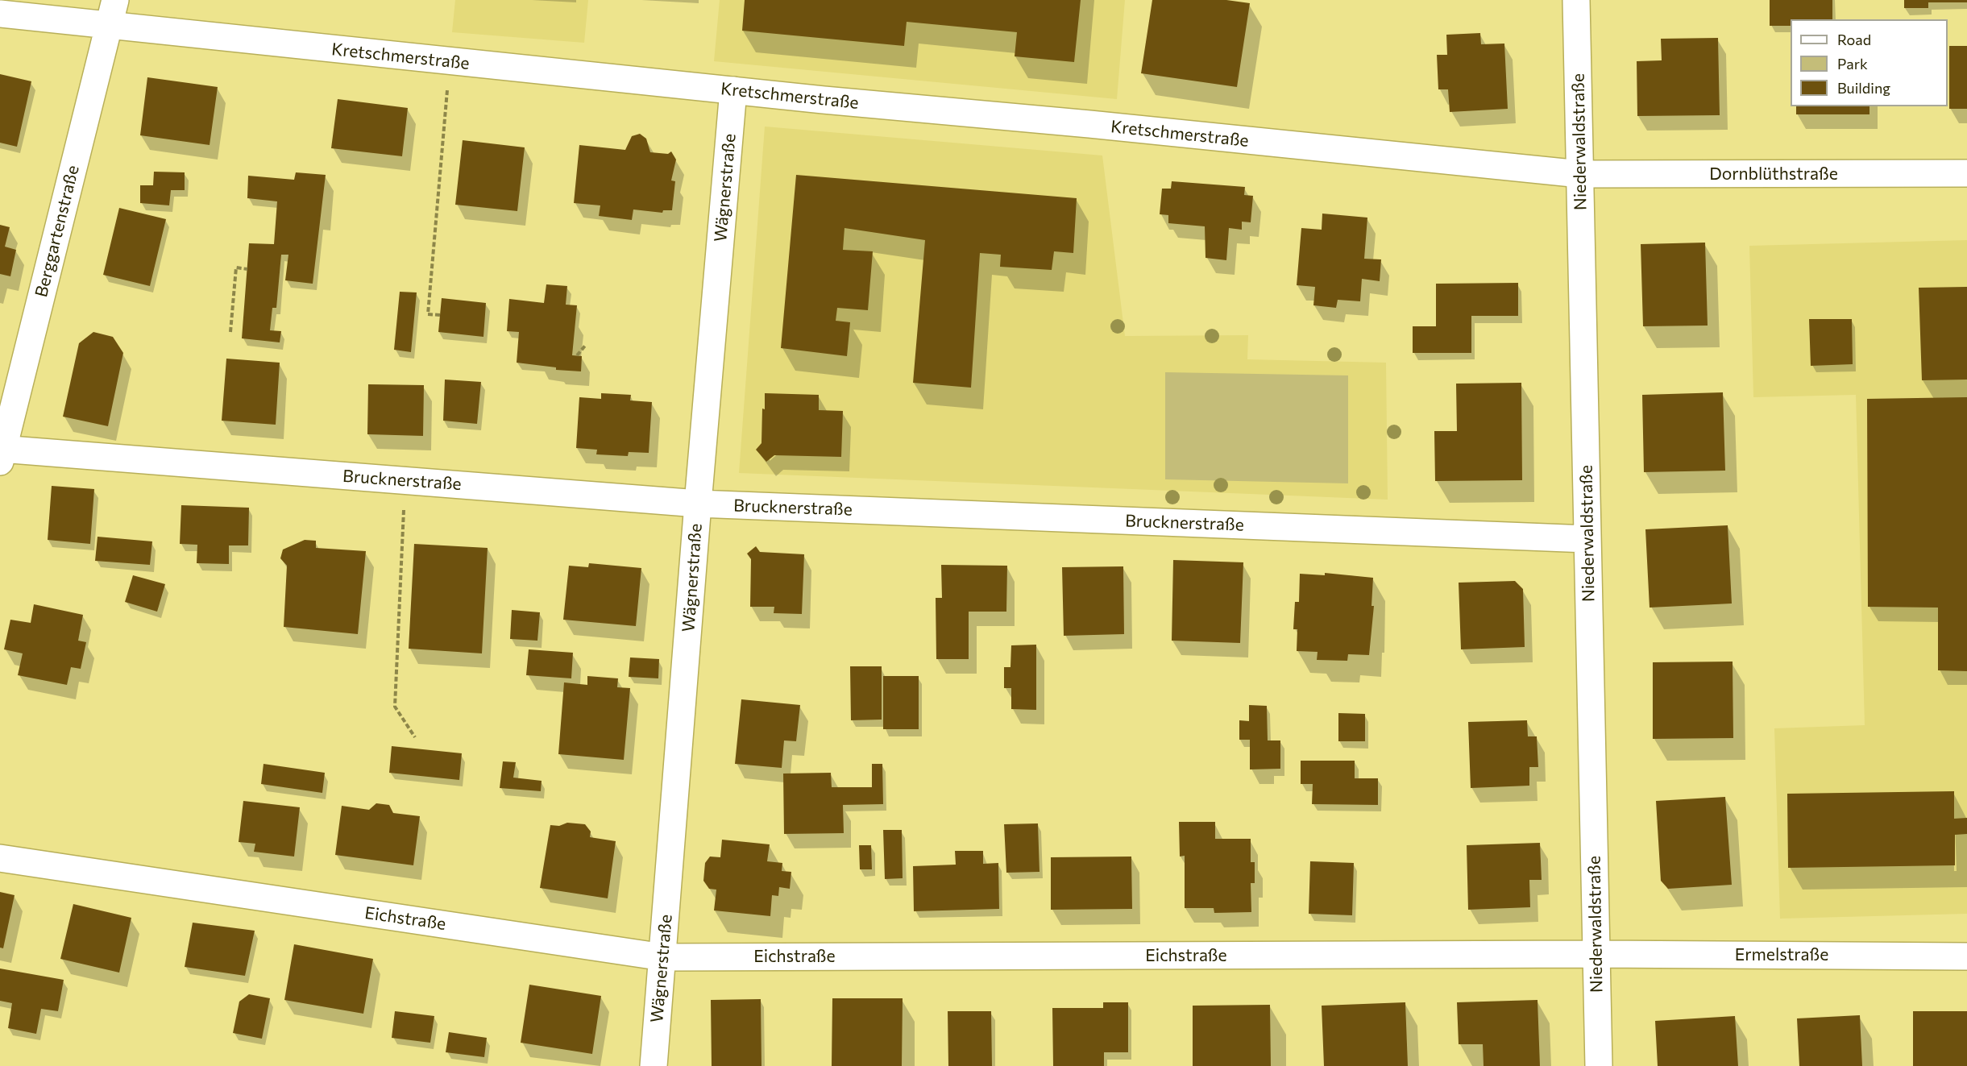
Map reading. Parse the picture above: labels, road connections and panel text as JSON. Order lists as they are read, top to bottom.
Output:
{
  "streets": {
    "street": [
      "Kretschmerstraße",
      "Niederwaldstraße",
      "Dornblüthstraße",
      "Wägnerstraße",
      "Berggartenstraße",
      "Brucknerstraße",
      "Eichstraße",
      "Ermelstraße"
    ]
  },
  "crossings": [
    ["Kretschmerstraße", "Niederwaldstraße"],
    ["Kretschmerstraße", "Dornblüthstraße"],
    ["Kretschmerstraße", "Wägnerstraße"],
    ["Kretschmerstraße", "Berggartenstraße"],
    ["Niederwaldstraße", "Dornblüthstraße"],
    ["Niederwaldstraße", "Brucknerstraße"],
    ["Niederwaldstraße", "Eichstraße"],
    ["Niederwaldstraße", "Ermelstraße"],
    ["Wägnerstraße", "Brucknerstraße"],
    ["Wägnerstraße", "Eichstraße"],
    ["Berggartenstraße", "Brucknerstraße"],
    ["Eichstraße", "Ermelstraße"]
  ],
  "legend": ["Road", "Park", "Building"]
}
